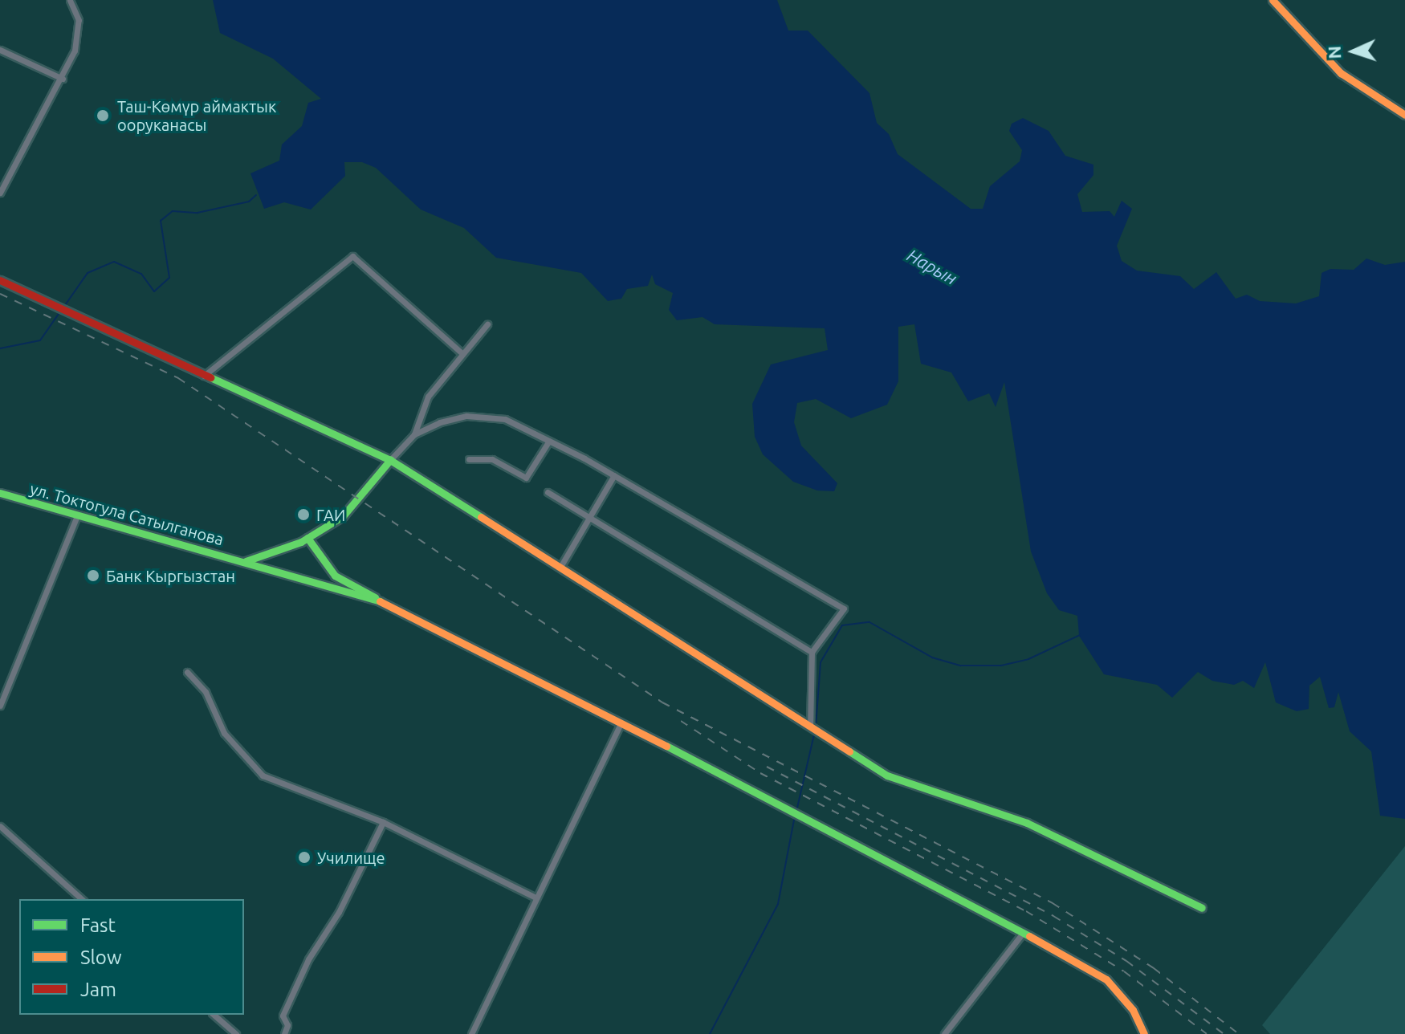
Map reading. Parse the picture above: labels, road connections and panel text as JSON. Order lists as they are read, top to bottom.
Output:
{
  "streets": {
    "main road": ["ул. Токтогула Сатылганова"]
  },
  "water": ["Нарын"],
  "places": [
    "Таш-Көмүр аймактык ооруканасы",
    "ГАИ",
    "Банк Кыргызстан",
    "Училище"
  ],
  "legend": ["Fast", "Slow", "Jam"],
  "north": "left"
}
